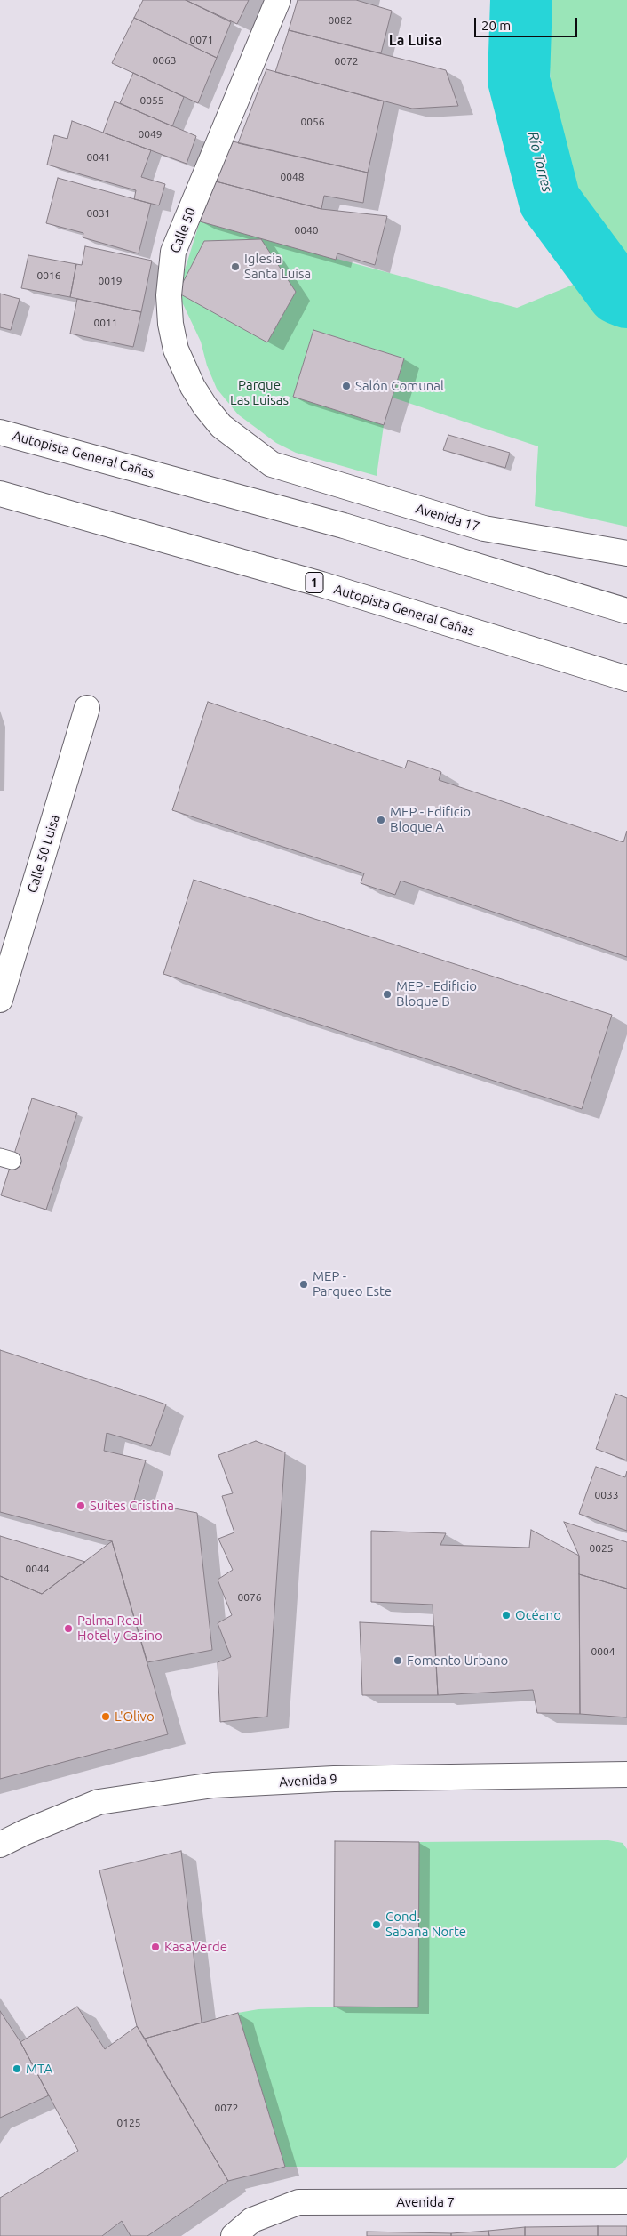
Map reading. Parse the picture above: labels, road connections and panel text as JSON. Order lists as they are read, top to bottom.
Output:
{
  "streets": {
    "main road": [
      "Calle 50",
      "Autopista General Cañas",
      "Avenida 17",
      "1",
      "Calle 50 Luisa",
      "Avenida 9",
      "Avenida 7"
    ]
  },
  "crossings": [
    ["Calle 50", "Avenida 17"]
  ],
  "districts": ["La Luisa"],
  "water": ["Río Torres"],
  "parks": ["Parque Las Luisas"],
  "places": [
    "Iglesia Santa Luisa",
    "Salón Comunal",
    "MEP - Edificio Bloque A",
    "MEP - Edificio Bloque B",
    "MEP - Parqueo Este",
    "Suites Cristina",
    "Océano",
    "Palma Real Hotel y Casino",
    "Fomento Urbano",
    "L'Olivo",
    "Cond. Sabana Norte",
    "KasaVerde",
    "MTA"
  ],
  "house_numbers": [
    "0082",
    "0071",
    "0063",
    "0072",
    "0055",
    "0056",
    "0049",
    "0041",
    "0048",
    "0031",
    "0040",
    "0016",
    "0019",
    "0011",
    "0033",
    "0025",
    "0044",
    "0076",
    "0004",
    "0072",
    "0125"
  ],
  "scale_bar": "20 m"
}
